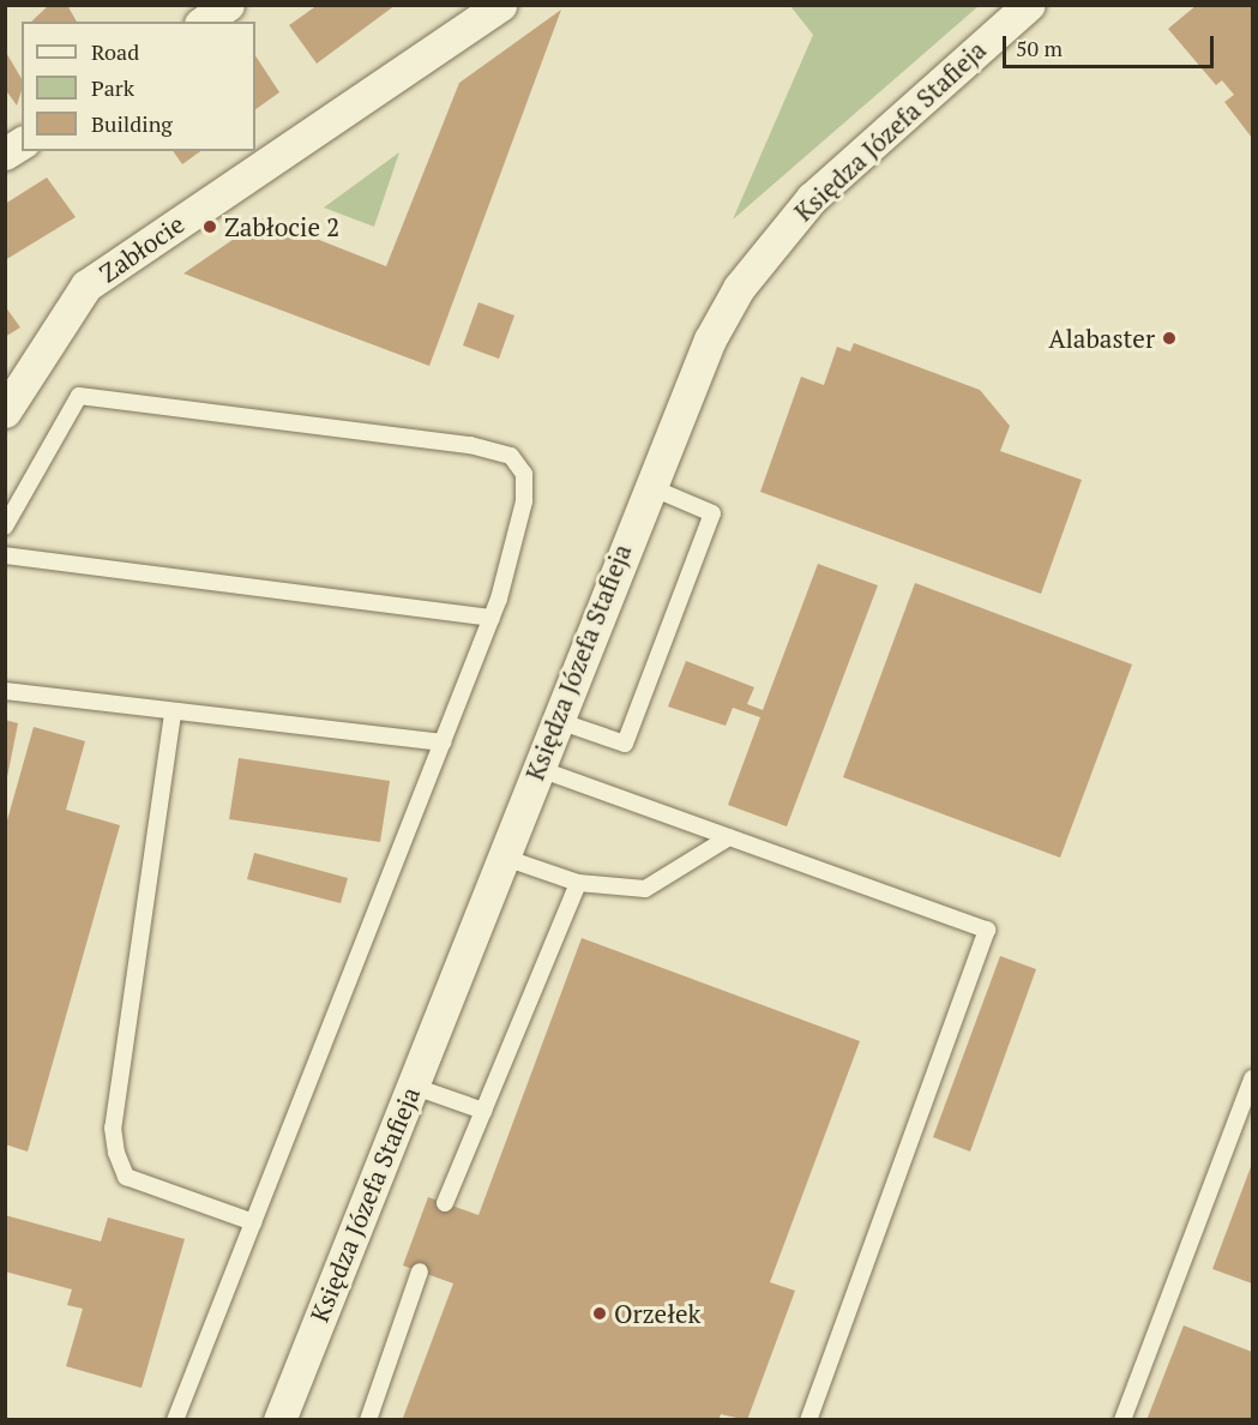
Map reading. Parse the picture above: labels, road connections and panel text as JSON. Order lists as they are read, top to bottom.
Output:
{
  "streets": {
    "street": ["Księdza Józefa Stafieja", "Zabłocie"]
  },
  "places": ["Zabłocie 2", "Alabaster", "Orzełek"],
  "legend": ["Road", "Park", "Building"],
  "scale_bar": "50 m"
}
